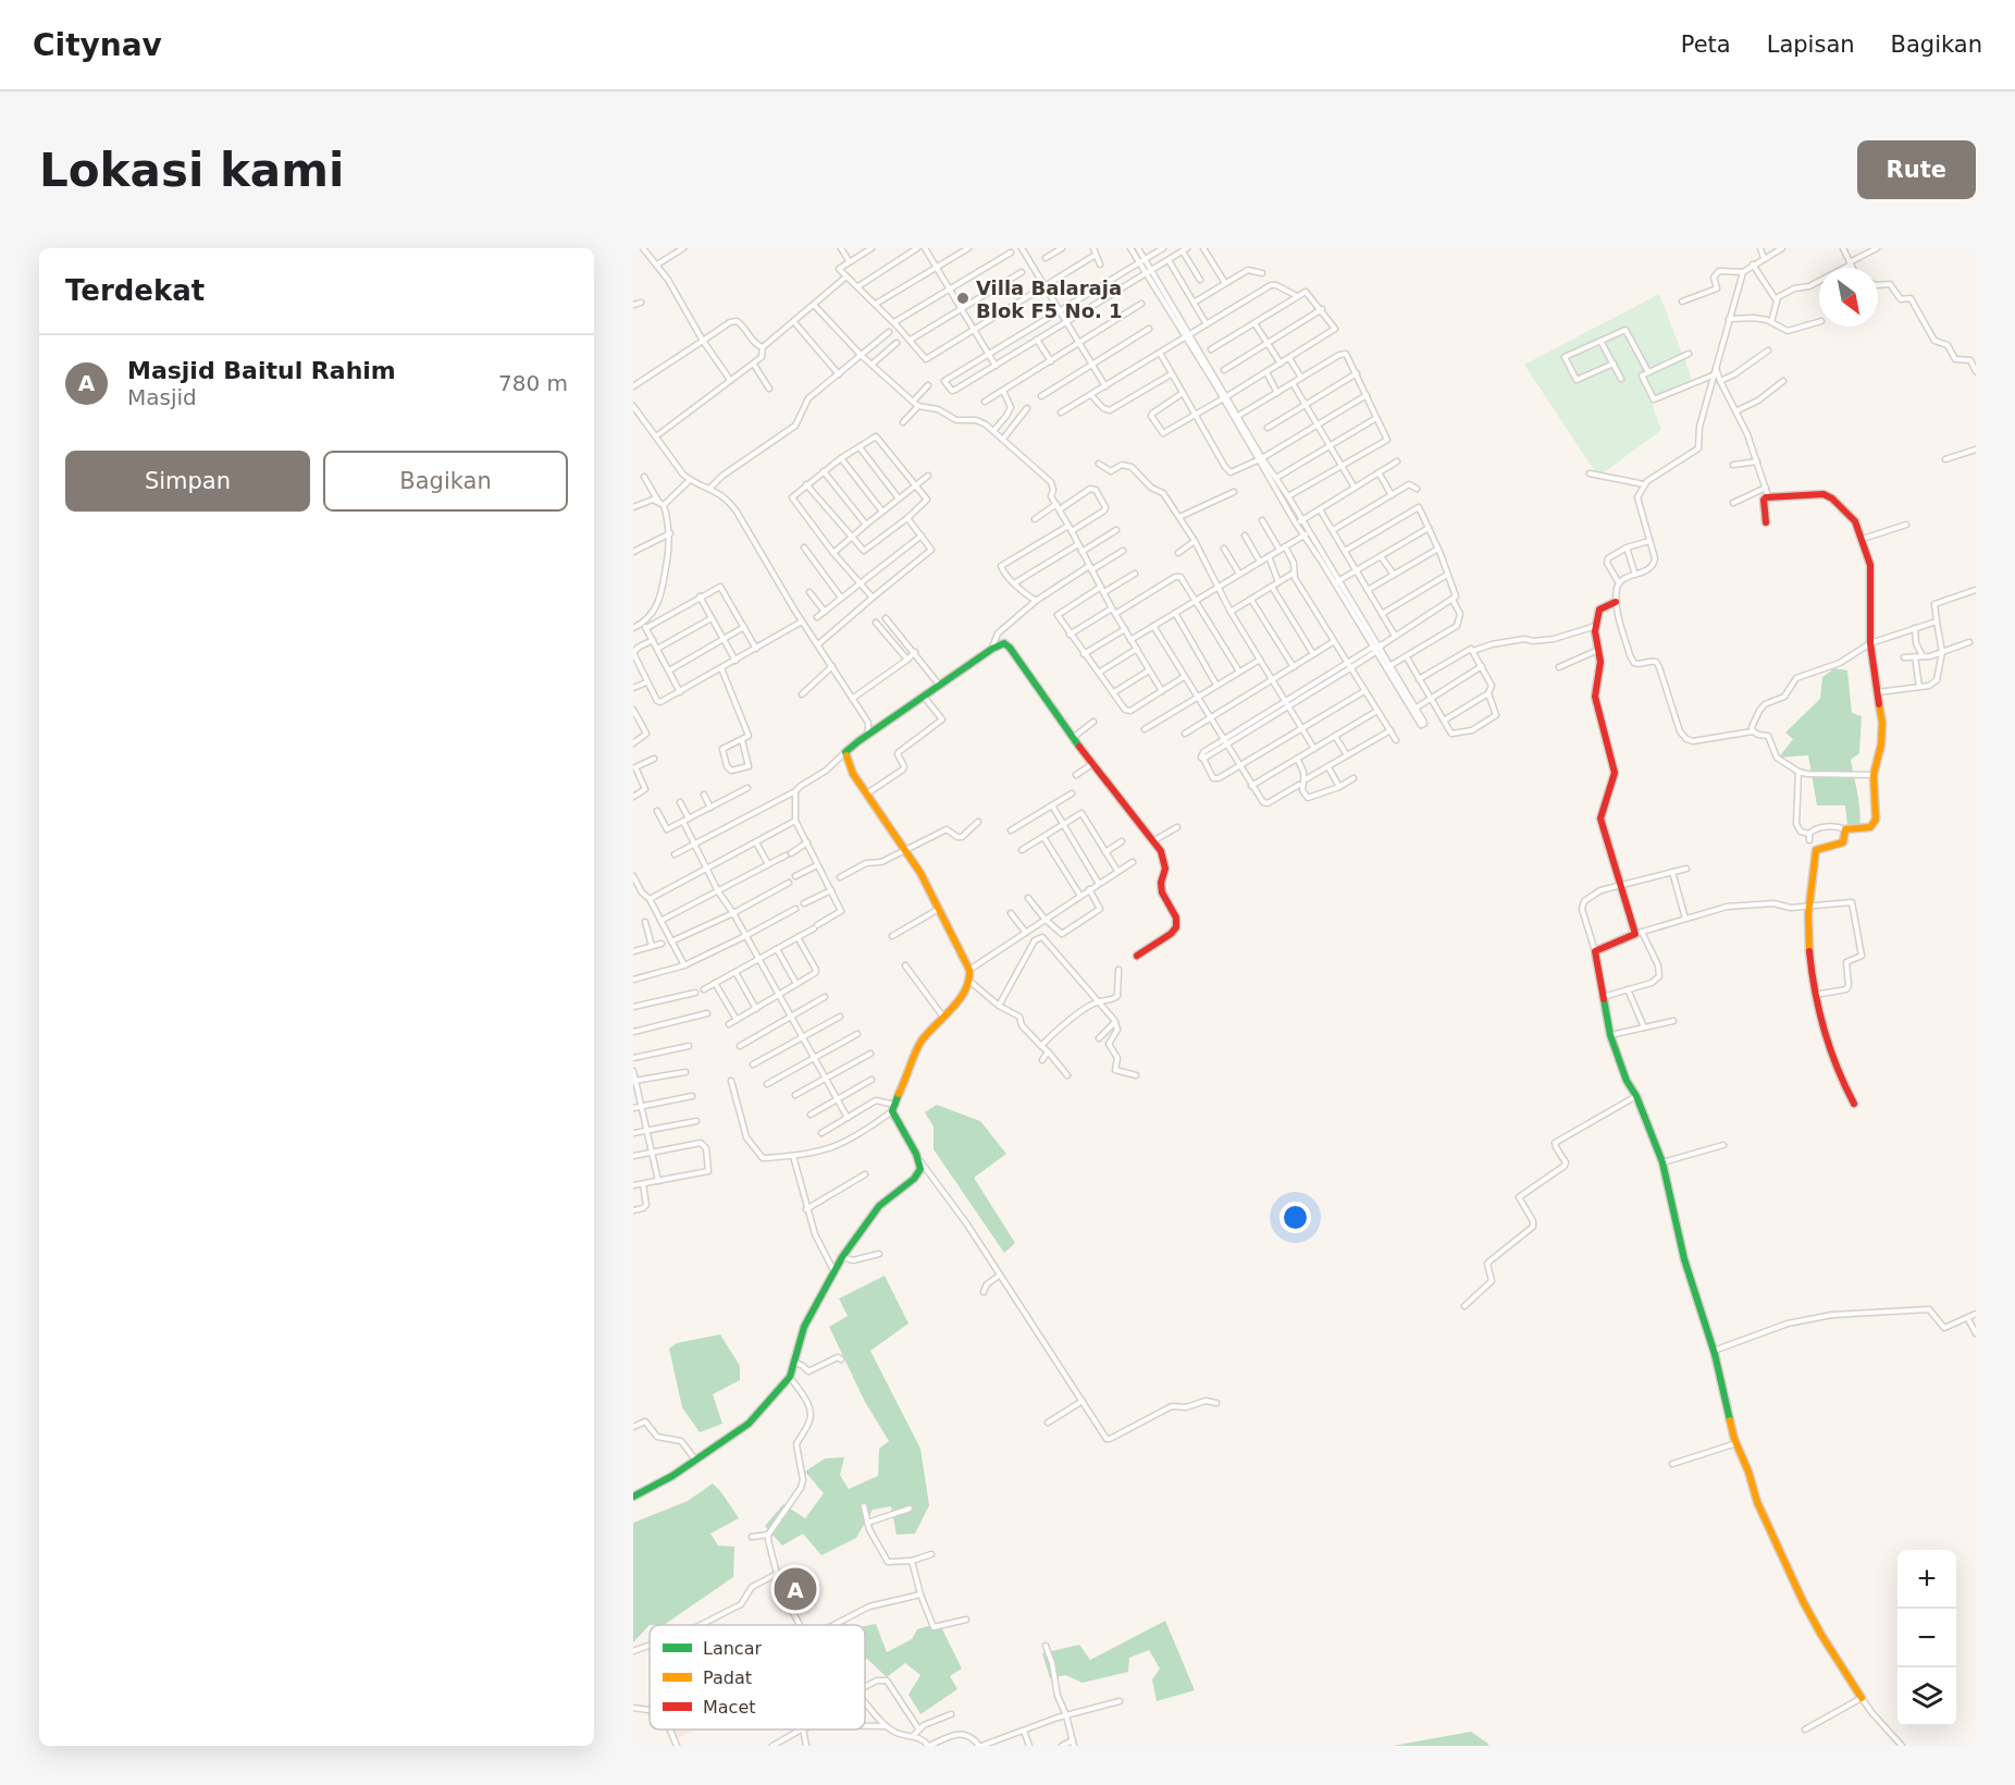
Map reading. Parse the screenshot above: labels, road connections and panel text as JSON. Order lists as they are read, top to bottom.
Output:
{
  "places": ["Villa Balaraja Blok F5 No. 1"],
  "legend": ["Lancar", "Padat", "Macet"],
  "north": "bottom right",
  "page": {
    "header": "Citynav",
    "nav": ["Peta", "Lapisan", "Bagikan"],
    "buttons": [
      "Rute",
      ["Simpan", "Bagikan"]
    ],
    "title": "Lokasi kami",
    "heading": "Terdekat",
    "list": [
      {
        "mark": "A",
        "name": "Masjid Baitul Rahim",
        "note": "Masjid",
        "value": "780 m"
      }
    ],
    "map_buttons": ["+", "−"],
    "pins": "A"
  }
}
